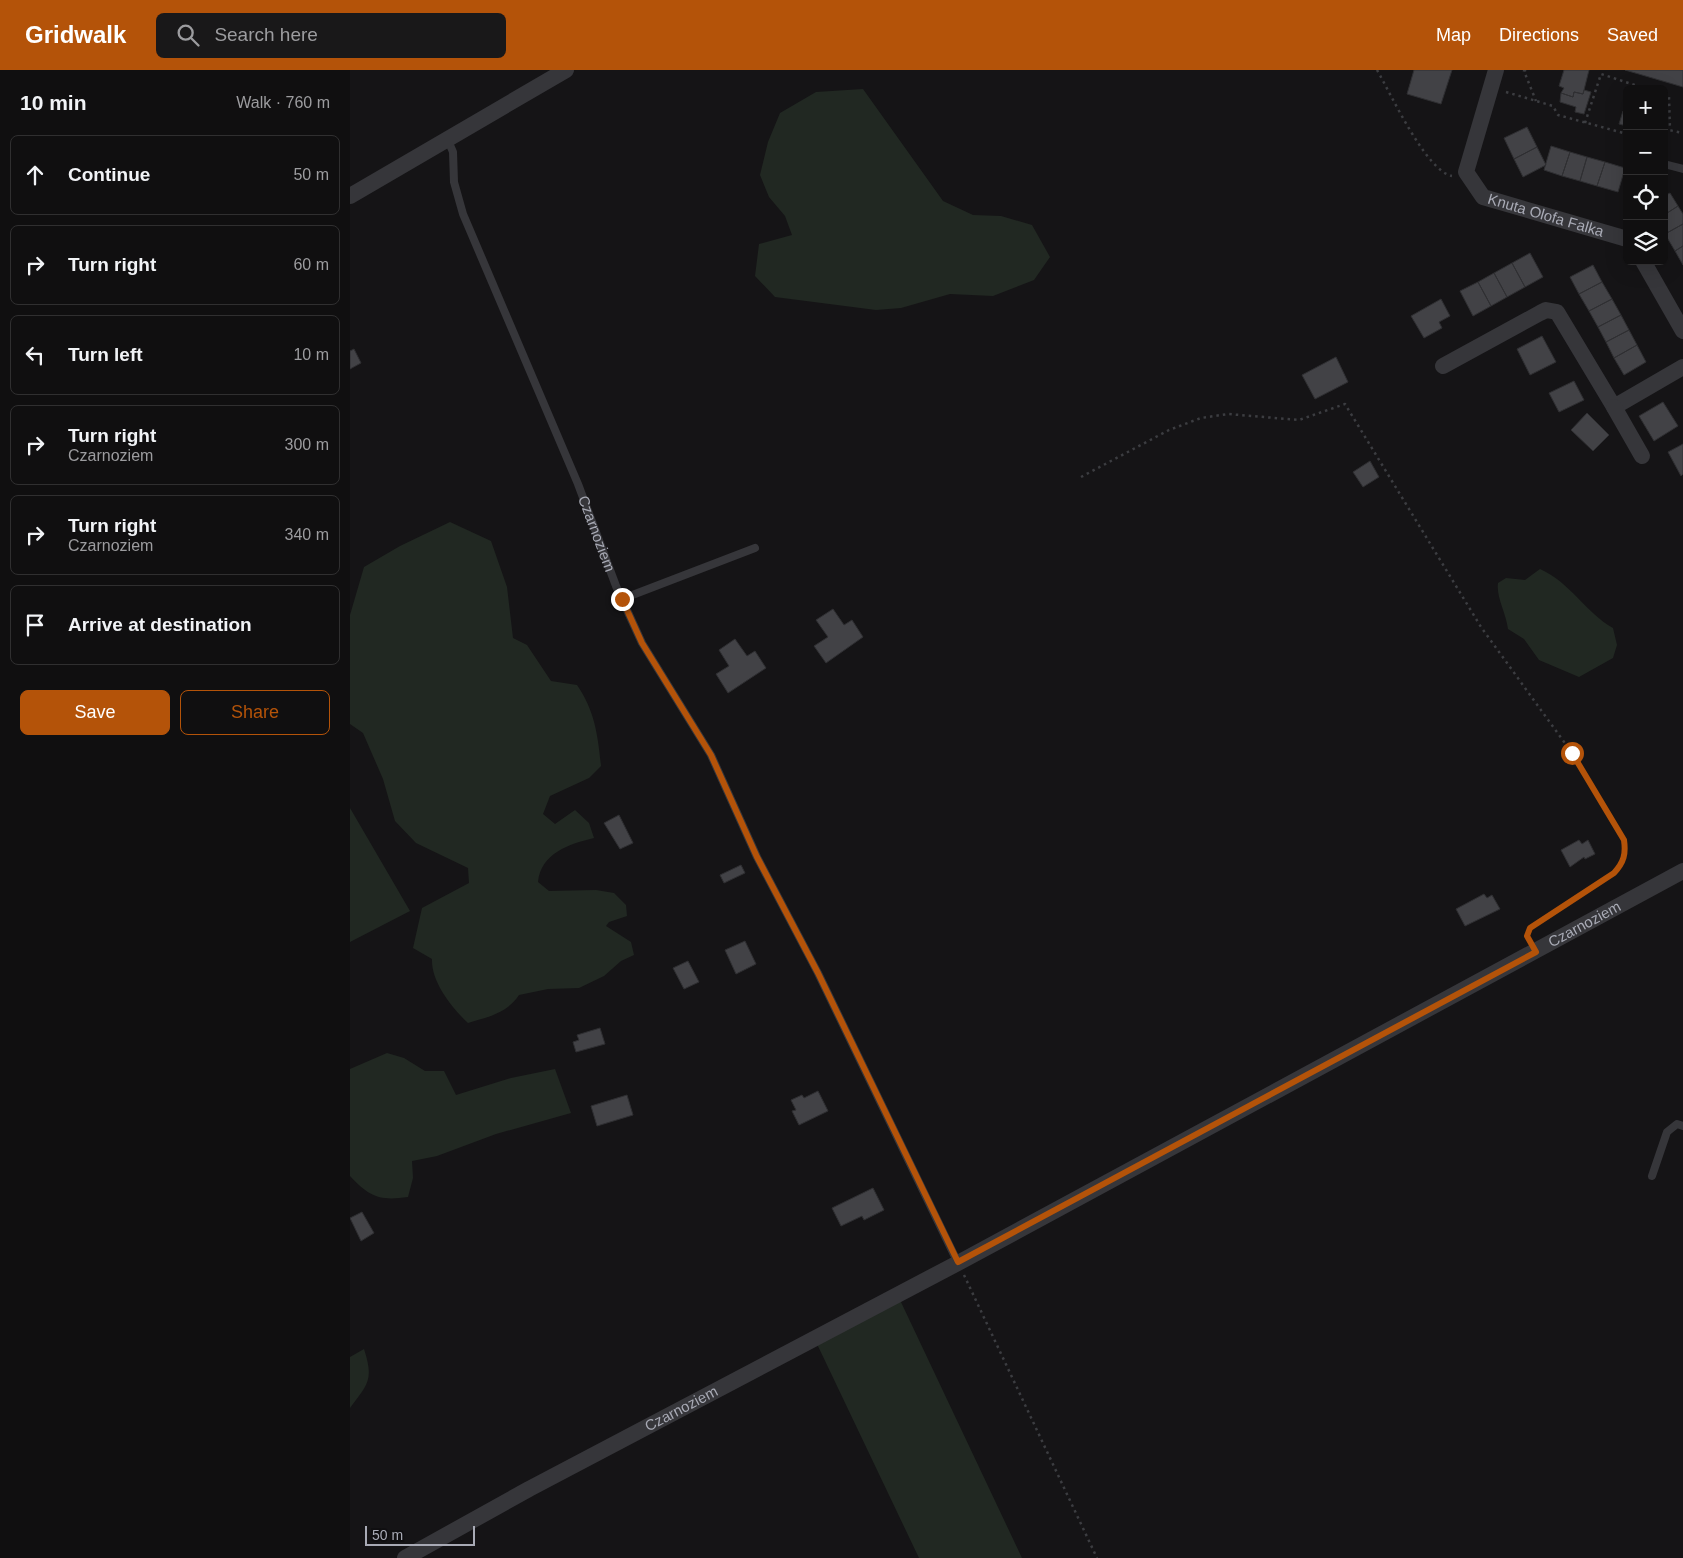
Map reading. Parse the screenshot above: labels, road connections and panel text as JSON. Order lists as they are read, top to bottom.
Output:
{
  "streets": {
    "street": ["Knuta Olofa Falka", "Czarnoziem"]
  },
  "scale_bar": "50 m",
  "page": {
    "header": "Gridwalk",
    "search": "Search here",
    "nav": ["Map", "Directions", "Saved"],
    "heading": ["10 min", "Walk · 760 m"],
    "map_buttons": ["+", "−"],
    "list": [
      ["Continue", "50 m"],
      ["Turn right", "60 m"],
      ["Turn left", "10 m"],
      ["Turn right", "Czarnoziem", "300 m"],
      ["Turn right", "Czarnoziem", "340 m"],
      "Arrive at destination"
    ],
    "buttons": ["Save", "Share"],
    "scale": "50 m"
  }
}
